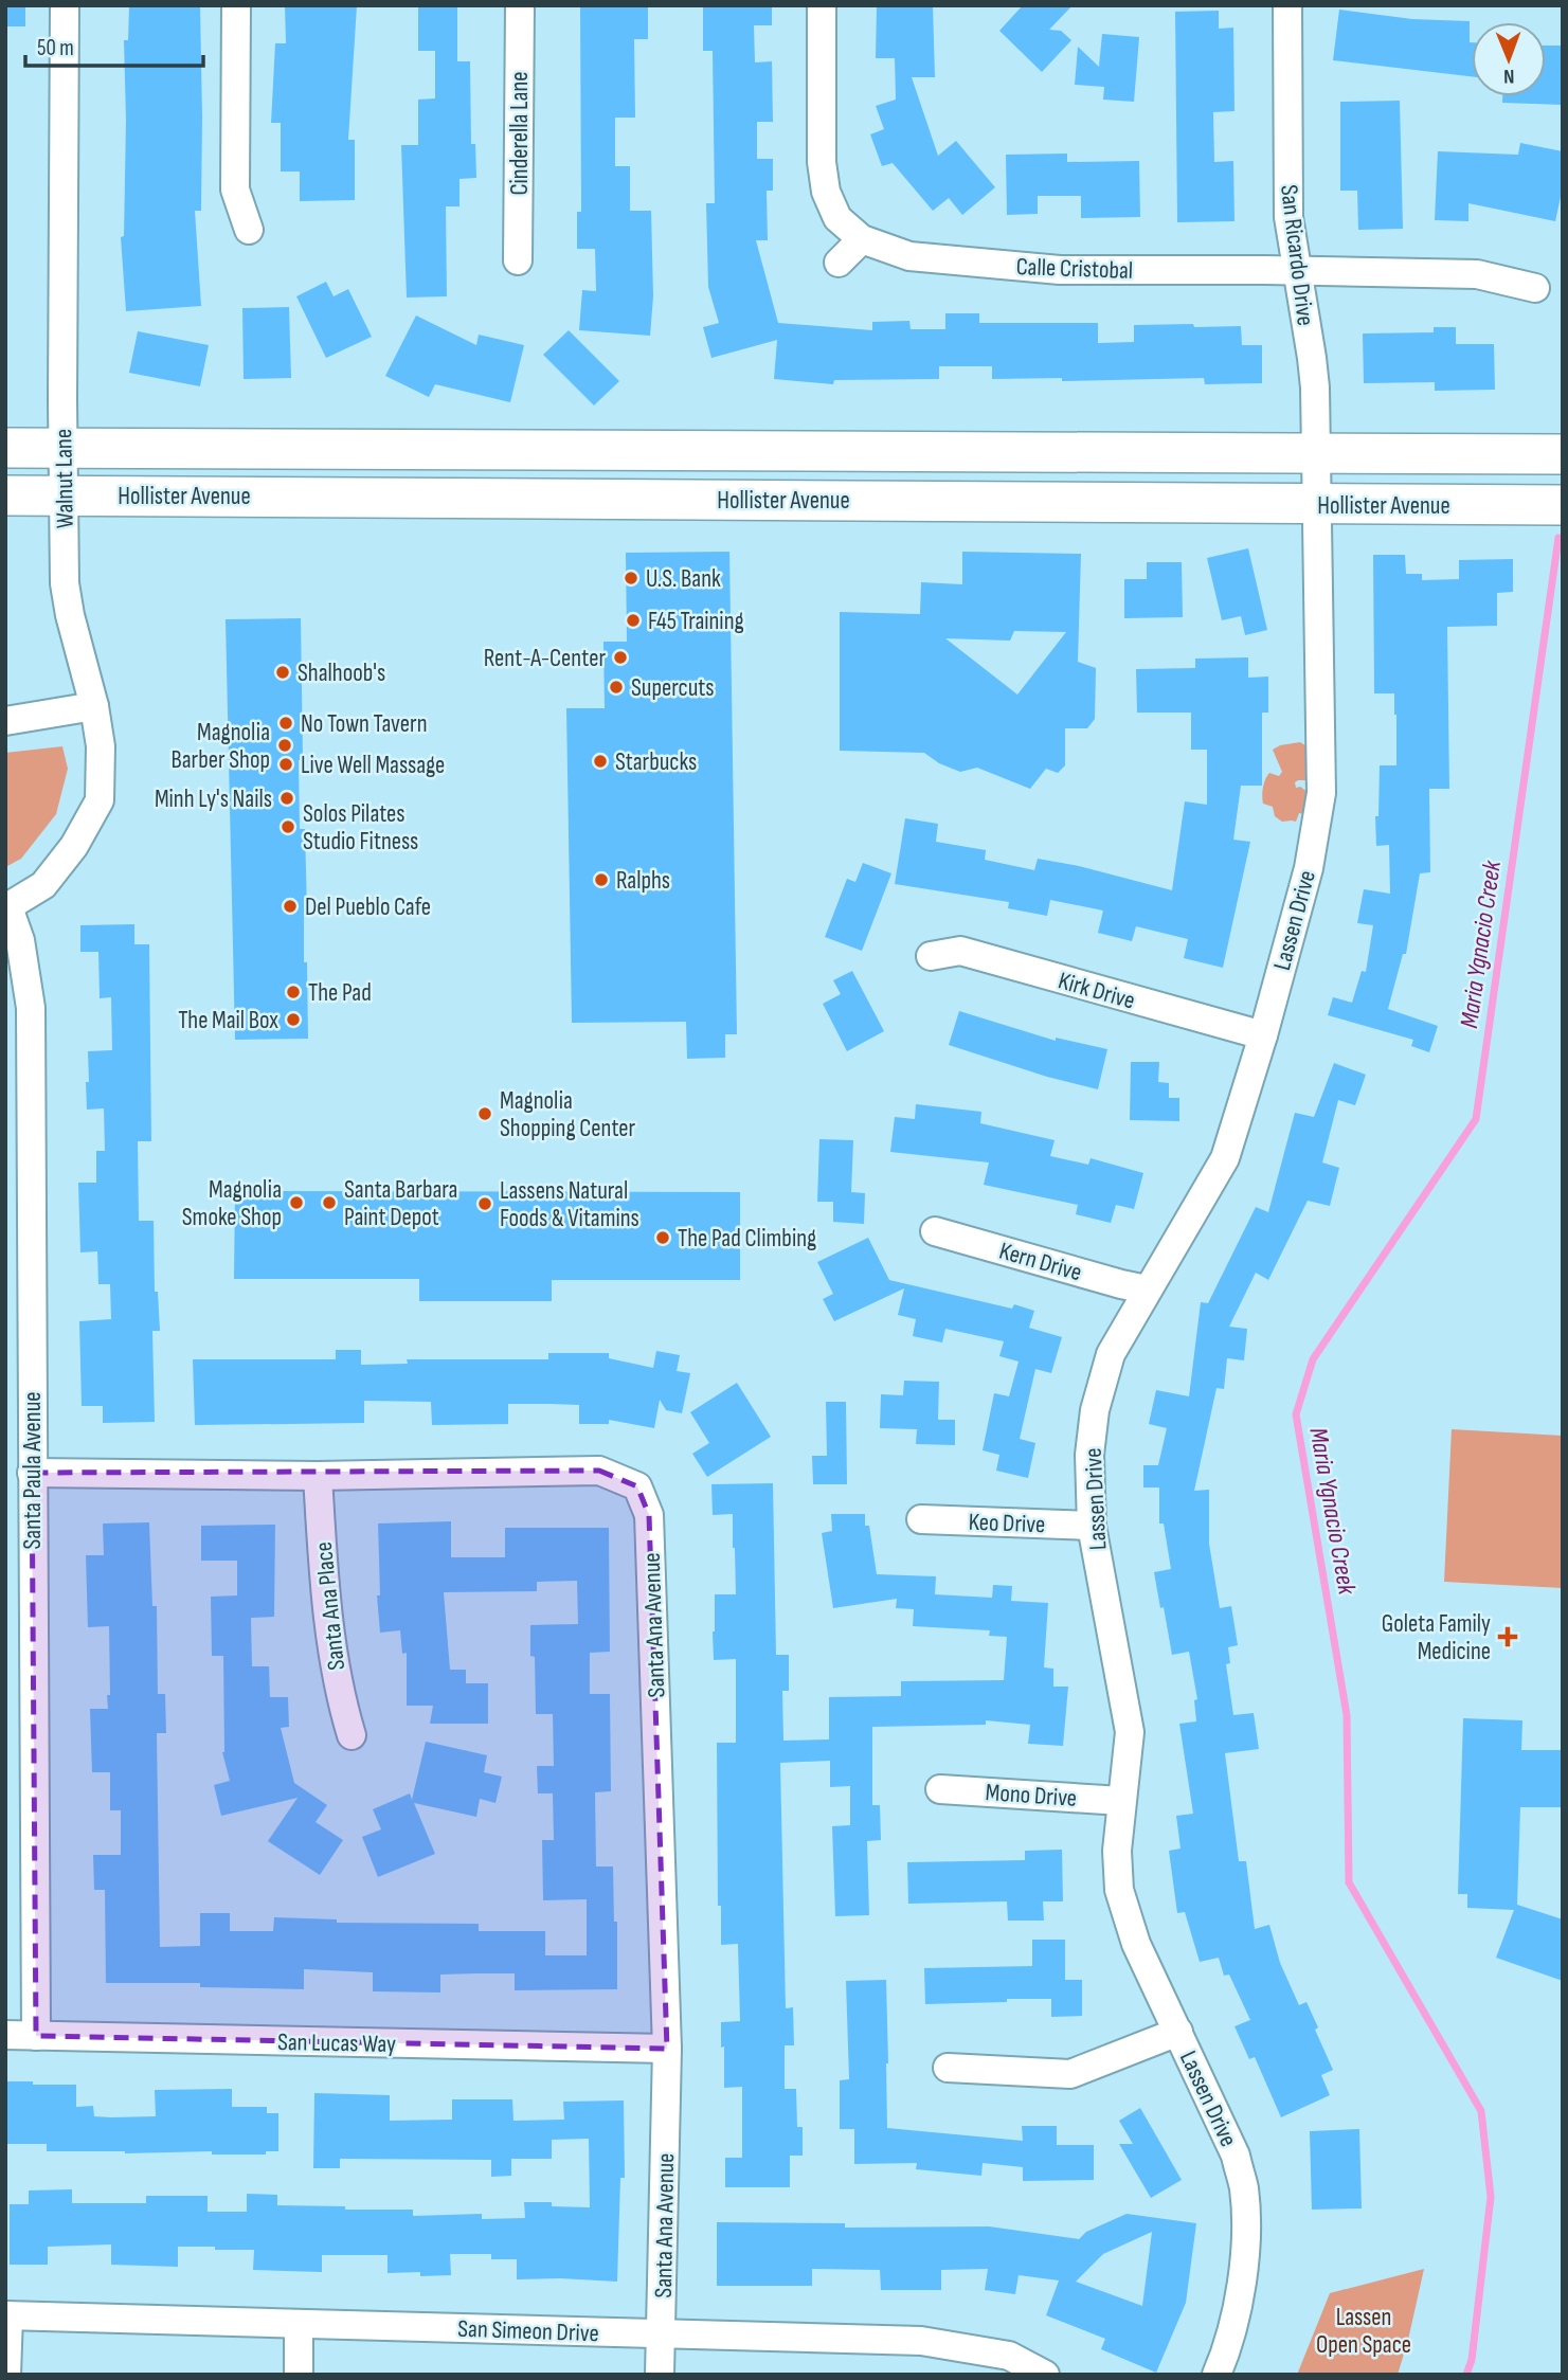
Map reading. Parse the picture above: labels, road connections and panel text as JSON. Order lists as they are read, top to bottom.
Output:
{
  "streets": {
    "main road": ["Hollister Avenue"],
    "street": [
      "Cinderella Lane",
      "San Ricardo Drive",
      "Calle Cristobal",
      "Walnut Lane",
      "Lassen Drive",
      "Kirk Drive",
      "Kern Drive",
      "Santa Paula Avenue",
      "Keo Drive",
      "Santa Ana Place",
      "Santa Ana Avenue",
      "Mono Drive",
      "San Lucas Way",
      "San Simeon Drive"
    ]
  },
  "crossings": [
    ["San Ricardo Drive", "Calle Cristobal"],
    ["San Ricardo Drive", "Hollister Avenue"],
    ["San Ricardo Drive", "Lassen Drive"],
    ["Walnut Lane", "Hollister Avenue"],
    ["Walnut Lane", "Santa Paula Avenue"],
    ["Hollister Avenue", "Lassen Drive"],
    ["Lassen Drive", "Kirk Drive"],
    ["Lassen Drive", "Kern Drive"],
    ["Lassen Drive", "Keo Drive"],
    ["Lassen Drive", "Mono Drive"],
    ["Santa Paula Avenue", "Santa Ana Avenue"],
    ["Santa Paula Avenue", "San Lucas Way"],
    ["Santa Ana Place", "Santa Ana Avenue"],
    ["Santa Ana Avenue", "San Lucas Way"],
    ["Santa Ana Avenue", "San Simeon Drive"]
  ],
  "water": ["Maria Ygnacio Creek"],
  "parks": ["Lassen Open Space"],
  "places": {
    "other": [
      "U.S. Bank",
      "F45 Training",
      "Rent-A-Center",
      "Shalhoob's",
      "Supercuts",
      "No Town Tavern",
      "Magnolia Barber Shop",
      "Starbucks",
      "Live Well Massage",
      "Minh Ly's Nails",
      "Solos Pilates Studio Fitness",
      "Ralphs",
      "Del Pueblo Cafe",
      "The Pad",
      "The Mail Box",
      "Magnolia Shopping Center",
      "Magnolia Smoke Shop",
      "Santa Barbara Paint Depot",
      "Lassens Natural Foods & Vitamins",
      "The Pad Climbing"
    ],
    "health": ["Goleta Family Medicine"]
  },
  "scale_bar": "50 m",
  "north": "bottom"
}
